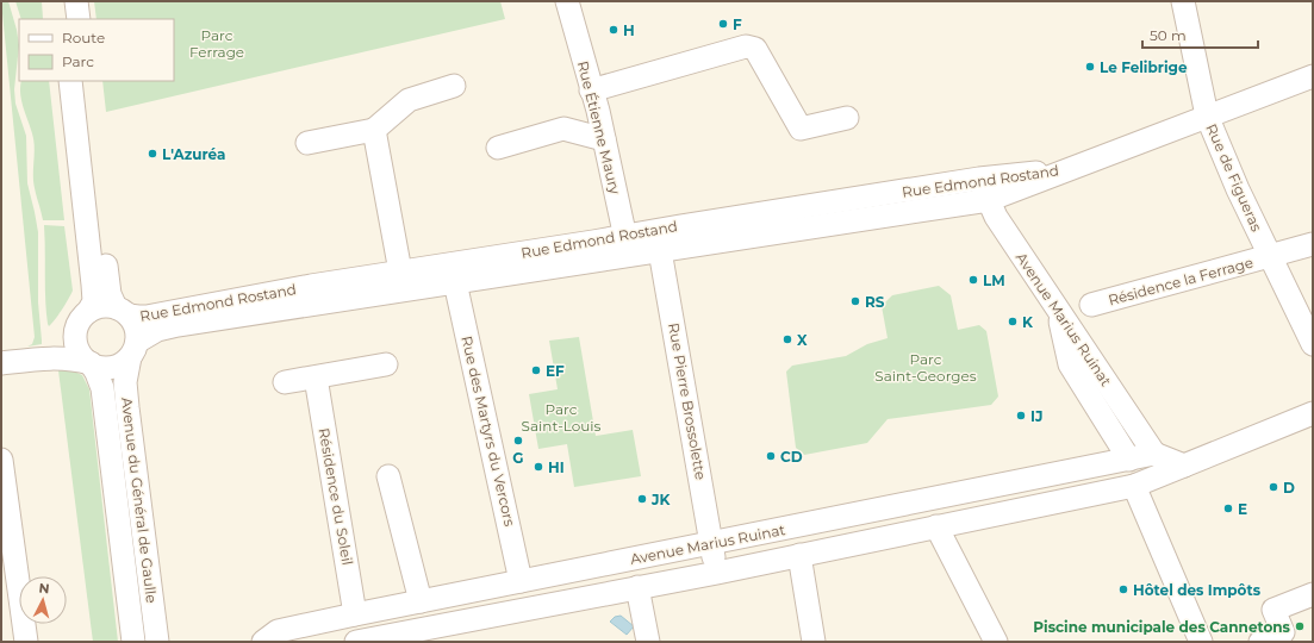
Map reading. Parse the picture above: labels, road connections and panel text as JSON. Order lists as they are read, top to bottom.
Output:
{
  "streets": {
    "street": [
      "Rue Étienne Maury",
      "Rue de Figueras",
      "Rue Edmond Rostand",
      "Résidence la Ferrage",
      "Avenue Marius Ruinat",
      "Rue Pierre Brossolette",
      "Rue des Martyrs du Vercors",
      "Résidence du Soleil",
      "Avenue du Général de Gaulle"
    ]
  },
  "crossings": [
    ["Rue Étienne Maury", "Rue Edmond Rostand"],
    ["Rue de Figueras", "Rue Edmond Rostand"],
    ["Rue de Figueras", "Résidence la Ferrage"],
    ["Rue Edmond Rostand", "Avenue Marius Ruinat"],
    ["Rue Edmond Rostand", "Rue Pierre Brossolette"],
    ["Rue Edmond Rostand", "Rue des Martyrs du Vercors"],
    ["Rue Edmond Rostand", "Avenue du Général de Gaulle"],
    ["Avenue Marius Ruinat", "Rue Pierre Brossolette"],
    ["Avenue Marius Ruinat", "Rue des Martyrs du Vercors"],
    ["Avenue Marius Ruinat", "Résidence du Soleil"]
  ],
  "parks": ["Parc Ferrage", "Parc Saint-Georges", "Parc Saint-Louis"],
  "places": [
    "F",
    "H",
    "Le Felibrige",
    "L'Azuréa",
    "LM",
    "RS",
    "K",
    "X",
    "EF",
    "IJ",
    "G",
    "CD",
    "HI",
    "D",
    "JK",
    "E",
    "Hôtel des Impôts",
    "Piscine municipale des Cannetons"
  ],
  "legend": ["Route", "Parc"],
  "scale_bar": "50 m",
  "north": "top"
}
